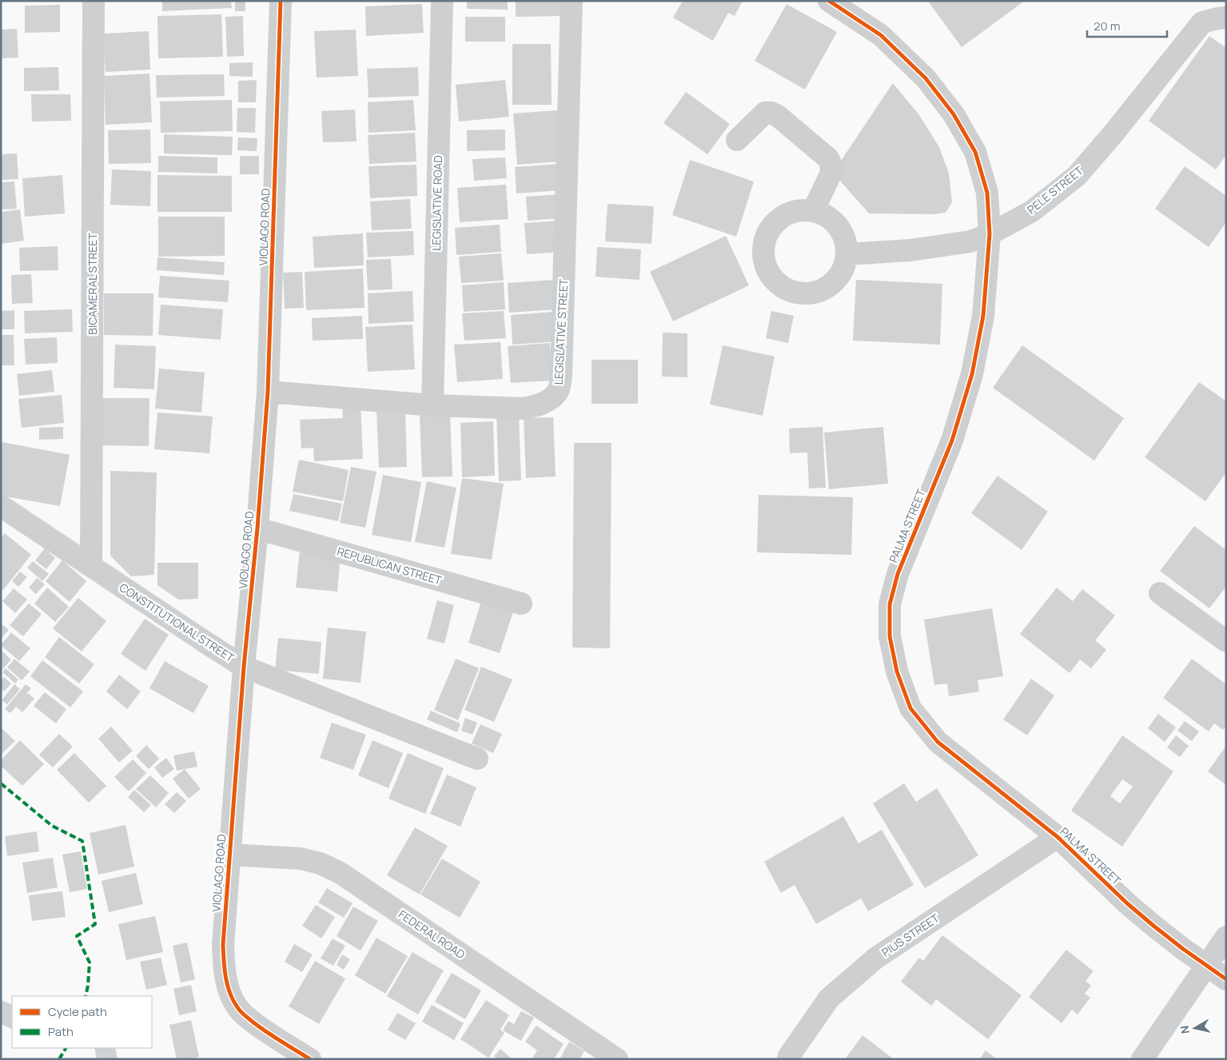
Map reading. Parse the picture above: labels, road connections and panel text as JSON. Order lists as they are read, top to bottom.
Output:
{
  "streets": {
    "street": [
      "PELE STREET",
      "LEGISLATIVE ROAD",
      "VIOLAGO ROAD",
      "BICAMERAL STREET",
      "LEGISLATIVE STREET",
      "PALMA STREET",
      "REPUBLICAN STREET",
      "CONSTITUTIONAL STREET",
      "FEDERAL ROAD",
      "PIUS STREET"
    ]
  },
  "crossings": [
    ["PELE STREET", "PALMA STREET"],
    ["LEGISLATIVE ROAD", "LEGISLATIVE STREET"],
    ["VIOLAGO ROAD", "LEGISLATIVE STREET"],
    ["VIOLAGO ROAD", "REPUBLICAN STREET"],
    ["VIOLAGO ROAD", "CONSTITUTIONAL STREET"],
    ["VIOLAGO ROAD", "FEDERAL ROAD"],
    ["BICAMERAL STREET", "CONSTITUTIONAL STREET"],
    ["PALMA STREET", "PIUS STREET"]
  ],
  "legend": ["Cycle path", "Path"],
  "scale_bar": "20 m",
  "north": "left"
}
